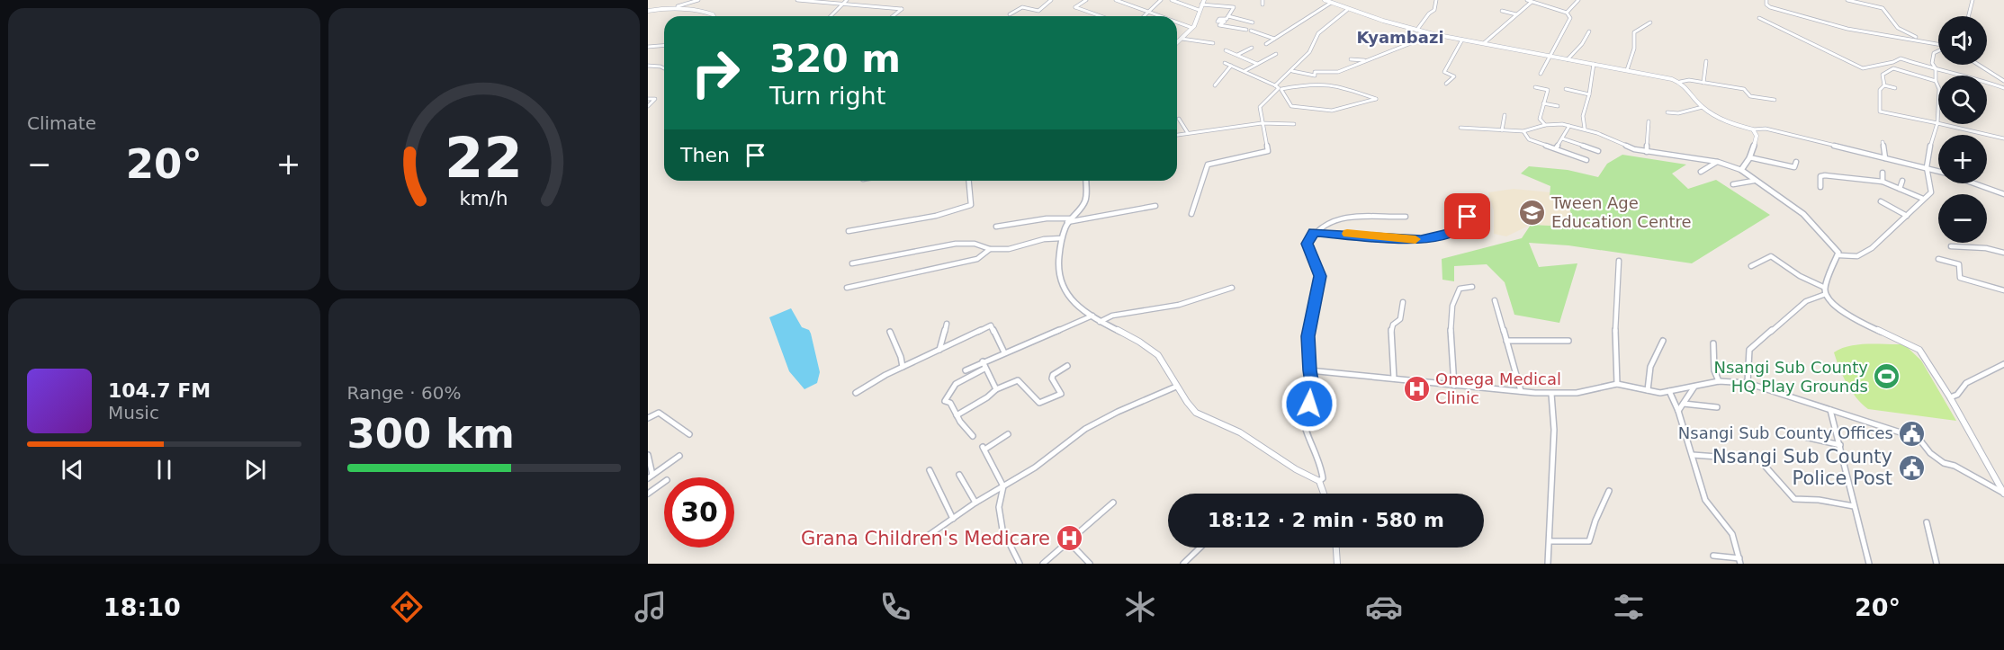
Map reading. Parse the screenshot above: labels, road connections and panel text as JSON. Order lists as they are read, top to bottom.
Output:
{
  "districts": ["Kyambazi"],
  "places": {
    "school or university": ["Tween Age Education Centre"],
    "sports": ["Nsangi Sub County HQ Play Grounds"],
    "hospital": ["Omega Medical Clinic", "Grana Children's Medicare"],
    "public building": ["Nsangi Sub County Offices", "Nsangi Sub County Police Post"]
  },
  "page": {
    "tile": [
      "Climate",
      ["Range · 60%", "300 km"]
    ],
    "map_buttons": ["+", "−"],
    "turn": ["320 m", "Turn right"],
    "then": "Then",
    "heat": ["−", "20°", "+"],
    "song": ["104.7 FM", "Music"],
    "limit": "30",
    "trip": "18:12 · 2 min · 580 m",
    "tabs": ["18:10", "20°"],
    "gauge": ["22", "km/h"]
  }
}
